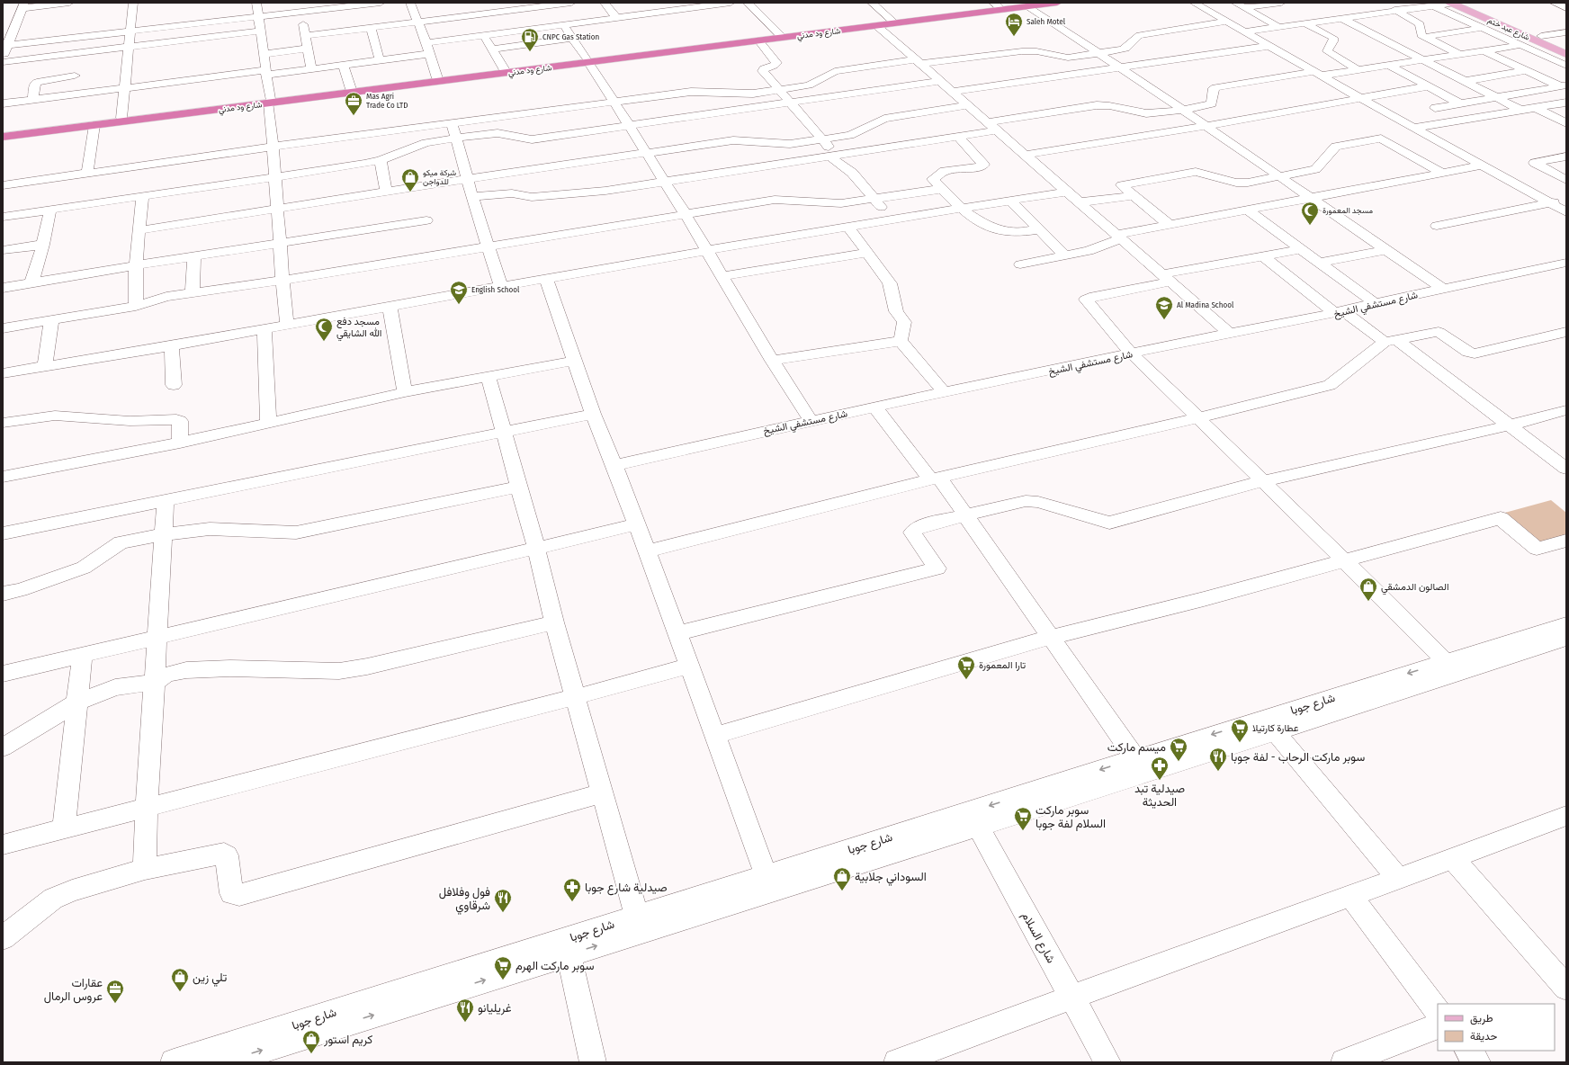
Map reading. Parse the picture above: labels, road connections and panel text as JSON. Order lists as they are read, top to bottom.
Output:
{
  "streets": {
    "highway": ["شارع ود مدني"],
    "main road": ["شارع عبد ختم"],
    "street": ["شارع مستشفي الشيخ", "شارع جوبا", "شارع السلام"]
  },
  "crossings": [
    ["شارع جوبا", "شارع السلام"]
  ],
  "places": {
    "hotel": ["Saleh Motel"],
    "fuel station": ["CNPC Gas Station"],
    "office": ["Mas Agri Trade Co LTD", "عقارات عروس الرمال"],
    "shop": [
      "شركة ميكو للدواجن",
      "الصالون الدمشقي",
      "السوداني جلابية",
      "تلي زين",
      "كريم استور"
    ],
    "mosque": ["مسجد المعمورة", "مسجد دفع الله الشايقي"],
    "school or university": ["English School", "Al Madina School"],
    "supermarket": [
      "تارا المعمورة",
      "عطارة كارتيلا",
      "ميسم ماركت",
      "سوبر ماركت السلام لفة جوبا",
      "سوبر ماركت الهرم"
    ],
    "restaurant": ["سوبر ماركت الرحاب - لفة جوبا", "فول وفلافل شرقاوي", "غريليانو"],
    "pharmacy": ["صيدلية تبد الحديثة", "صيدلية شارع جوبا"]
  },
  "legend": ["طريق", "حديقة"]
}
